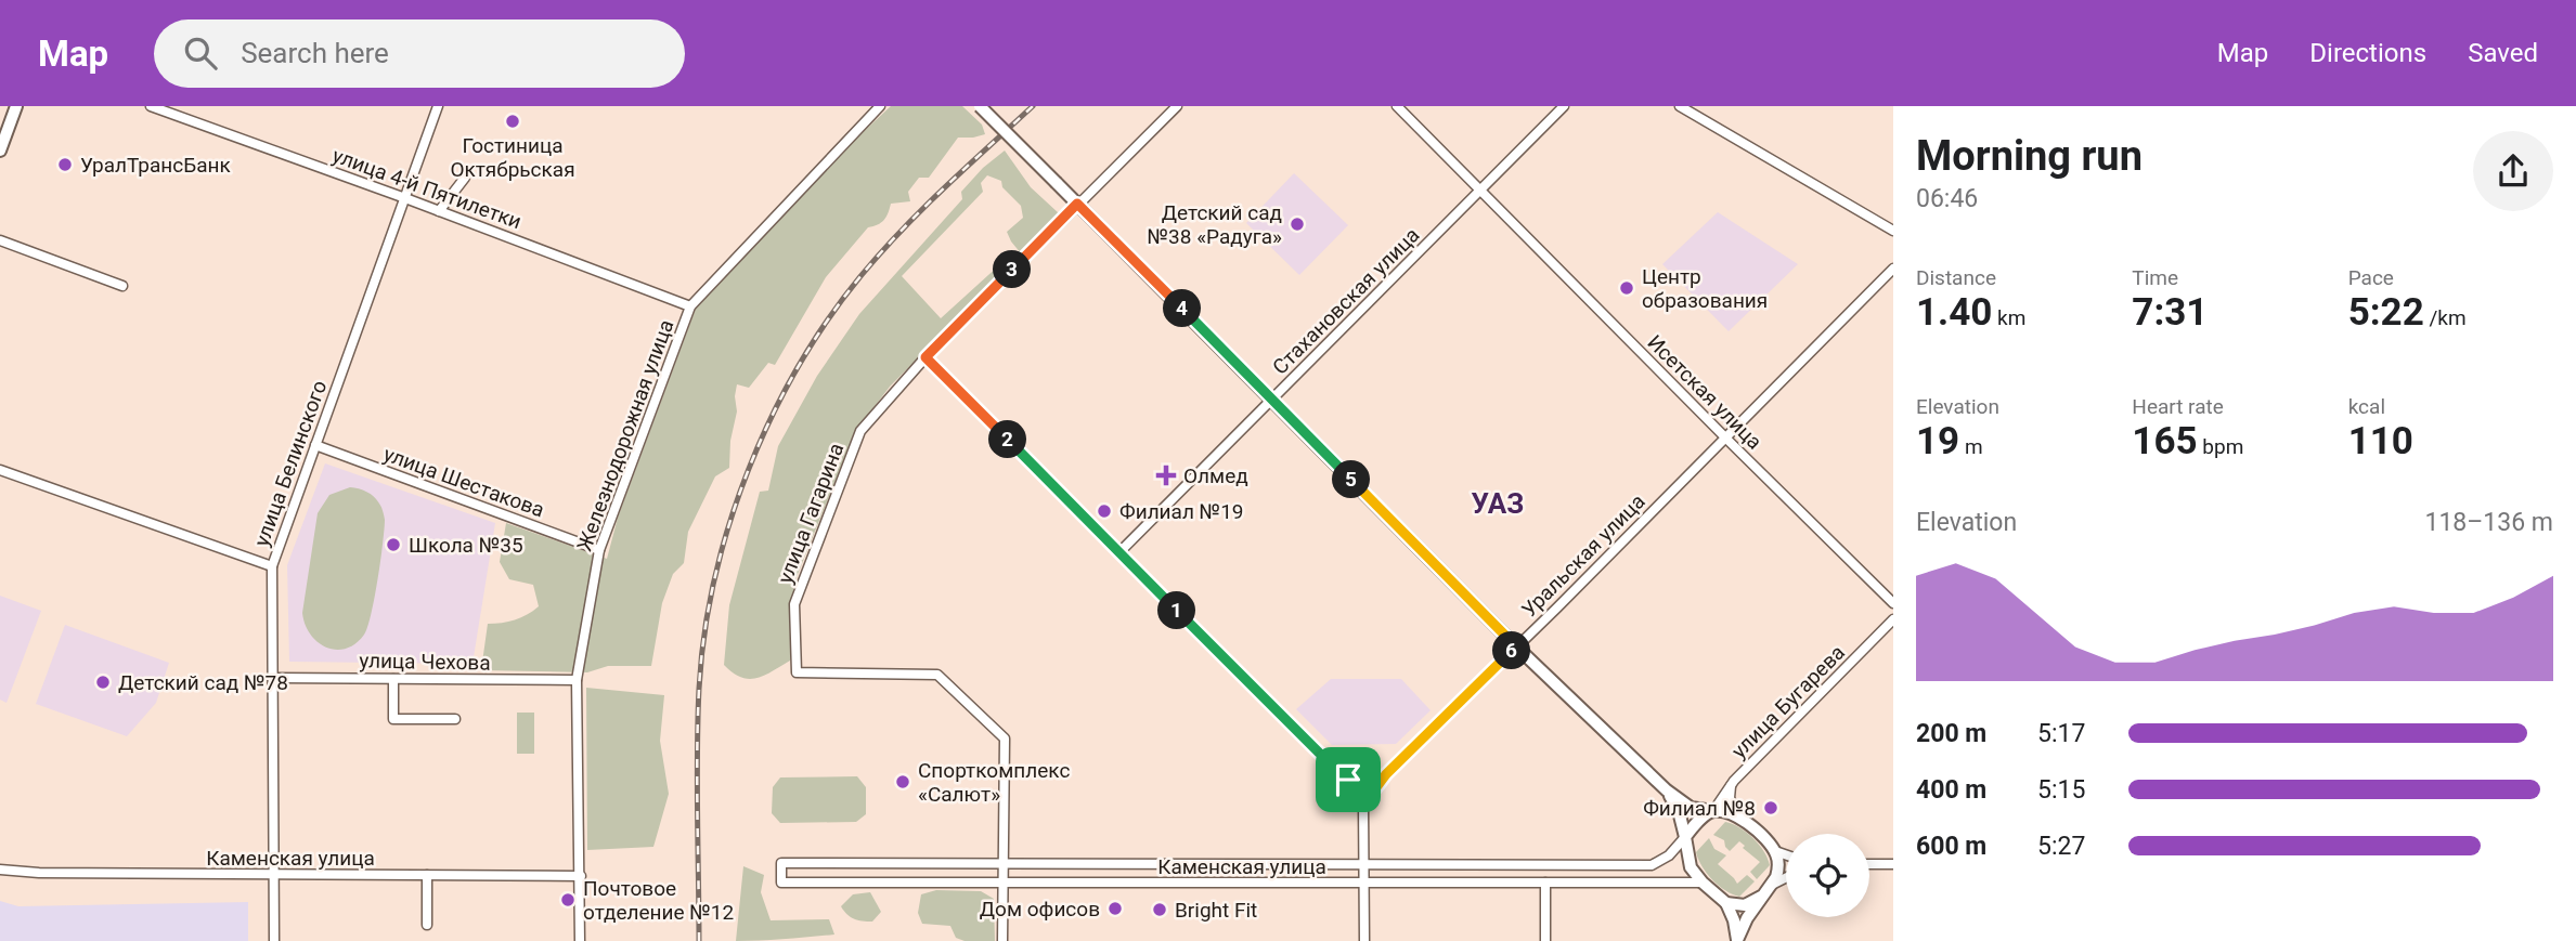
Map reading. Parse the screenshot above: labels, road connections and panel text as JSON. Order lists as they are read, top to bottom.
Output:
{
  "streets": {
    "street": [
      "улица 4-й Пятилетки",
      "Стахановская улица",
      "Исетская улица",
      "Железнодорожная улица",
      "улица Белинского",
      "улица Шестакова",
      "улица Гагарина",
      "Уральская улица",
      "улица Чехова",
      "улица Бугарева",
      "Каменская улица"
    ]
  },
  "crossings": [
    ["улица 4-й Пятилетки", "Железнодорожная улица"],
    ["улица 4-й Пятилетки", "улица Белинского"],
    ["Стахановская улица", "Исетская улица"],
    ["Исетская улица", "Уральская улица"],
    ["Железнодорожная улица", "улица Шестакова"],
    ["Железнодорожная улица", "улица Чехова"],
    ["Железнодорожная улица", "Каменская улица"],
    ["улица Белинского", "улица Шестакова"],
    ["улица Белинского", "улица Чехова"],
    ["улица Белинского", "Каменская улица"],
    ["улица Гагарина", "Каменская улица"],
    ["улица Бугарева", "Каменская улица"]
  ],
  "districts": ["УАЗ"],
  "places": {
    "other": [
      "Гостиница Октябрьская",
      "УралТрансБанк",
      "Детский сад №38 «Радуга»",
      "Центр образования",
      "Филиал №19",
      "Школа №35",
      "Детский сад №78",
      "Спорткомплекс «Салют»",
      "Филиал №8",
      "Почтовое отделение №12",
      "Дом офисов",
      "Bright Fit"
    ],
    "health": ["Олмед"]
  },
  "page": {
    "header": "Map",
    "search": "Search here",
    "nav": ["Map", "Directions", "Saved"],
    "heading": ["Morning run", "06:46"],
    "stats": [
      ["Distance", "1.40 km"],
      ["Time", "7:31"],
      ["Pace", "5:22 /km"],
      ["Elevation", "19 m"],
      ["Heart rate", "165 bpm"],
      ["kcal", "110"]
    ],
    "pins": [
      "3",
      "4",
      "2",
      "5",
      "1",
      "6"
    ],
    "chart": ["Elevation", "118–136 m"],
    "list": [
      {
        "name": "200 m",
        "note": "5:17"
      },
      {
        "name": "400 m",
        "note": "5:15"
      },
      {
        "name": "600 m",
        "note": "5:27"
      }
    ]
  }
}
